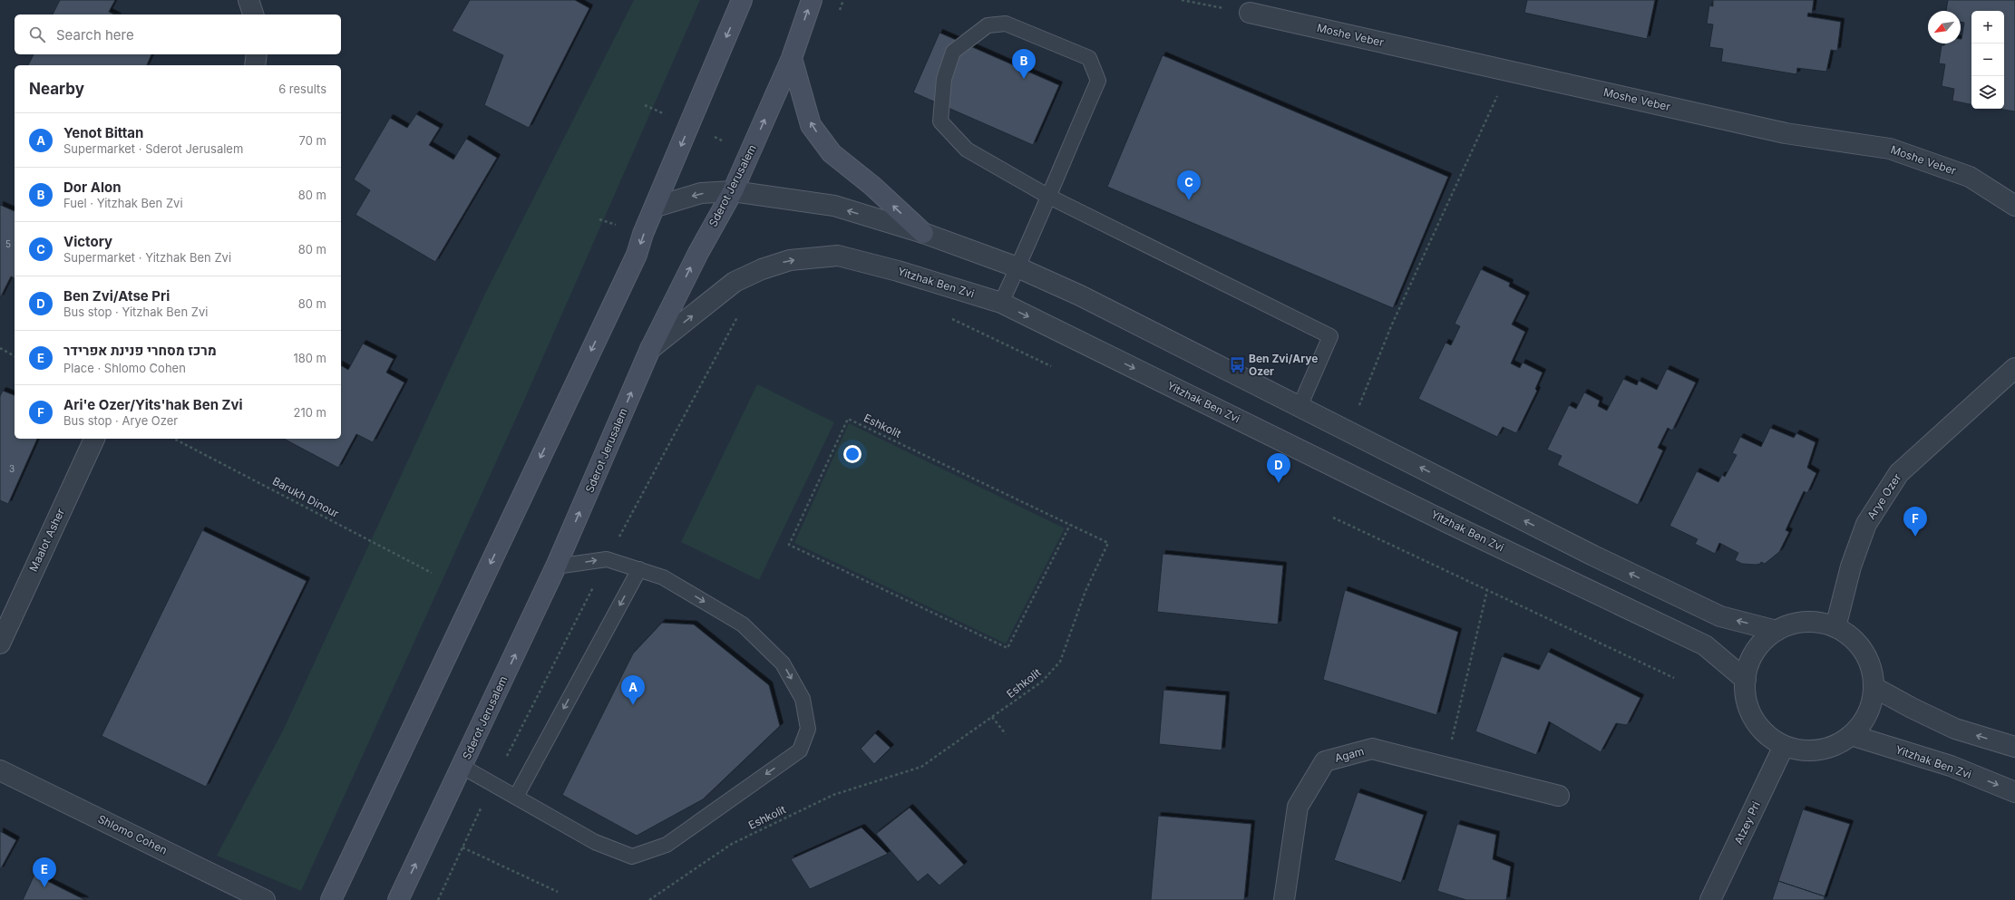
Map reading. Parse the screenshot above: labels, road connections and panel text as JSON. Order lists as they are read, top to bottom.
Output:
{
  "streets": {
    "main road": ["Sderot Jerusalem"],
    "street": [
      "Moshe Veber",
      "Yitzhak Ben Zvi",
      "Arye Ozer",
      "Maalot Asher",
      "Agam",
      "Atzey Pri",
      "Shlomo Cohen"
    ],
    "path": ["Eshkolit", "Barukh Dinour"]
  },
  "crossings": [
    ["Sderot Jerusalem", "Yitzhak Ben Zvi"],
    ["Yitzhak Ben Zvi", "Arye Ozer"],
    ["Yitzhak Ben Zvi", "Atzey Pri"],
    ["Arye Ozer", "Atzey Pri"]
  ],
  "places": {
    "bus stop": ["Ben Zvi/Arye Ozer"]
  },
  "house_numbers": ["5", "3"],
  "north": "bottom left",
  "page": {
    "map_buttons": ["+", "−"],
    "search": "Search here",
    "pins": [
      "B",
      "C",
      "D",
      "F",
      "A",
      "E"
    ],
    "heading": ["Nearby", "6 results"],
    "list": [
      {
        "mark": "A",
        "name": "Yenot Bittan",
        "note": "Supermarket · Sderot Jerusalem",
        "value": "70 m"
      },
      {
        "mark": "B",
        "name": "Dor Alon",
        "note": "Fuel · Yitzhak Ben Zvi",
        "value": "80 m"
      },
      {
        "mark": "C",
        "name": "Victory",
        "note": "Supermarket · Yitzhak Ben Zvi",
        "value": "80 m"
      },
      {
        "mark": "D",
        "name": "Ben Zvi/Atse Pri",
        "note": "Bus stop · Yitzhak Ben Zvi",
        "value": "80 m"
      },
      {
        "mark": "E",
        "name": "מרכז מסחרי פנינת אפרידר",
        "note": "Place · Shlomo Cohen",
        "value": "180 m"
      },
      {
        "mark": "F",
        "name": "Ari'e Ozer/Yits'hak Ben Zvi",
        "note": "Bus stop · Arye Ozer",
        "value": "210 m"
      }
    ]
  }
}
